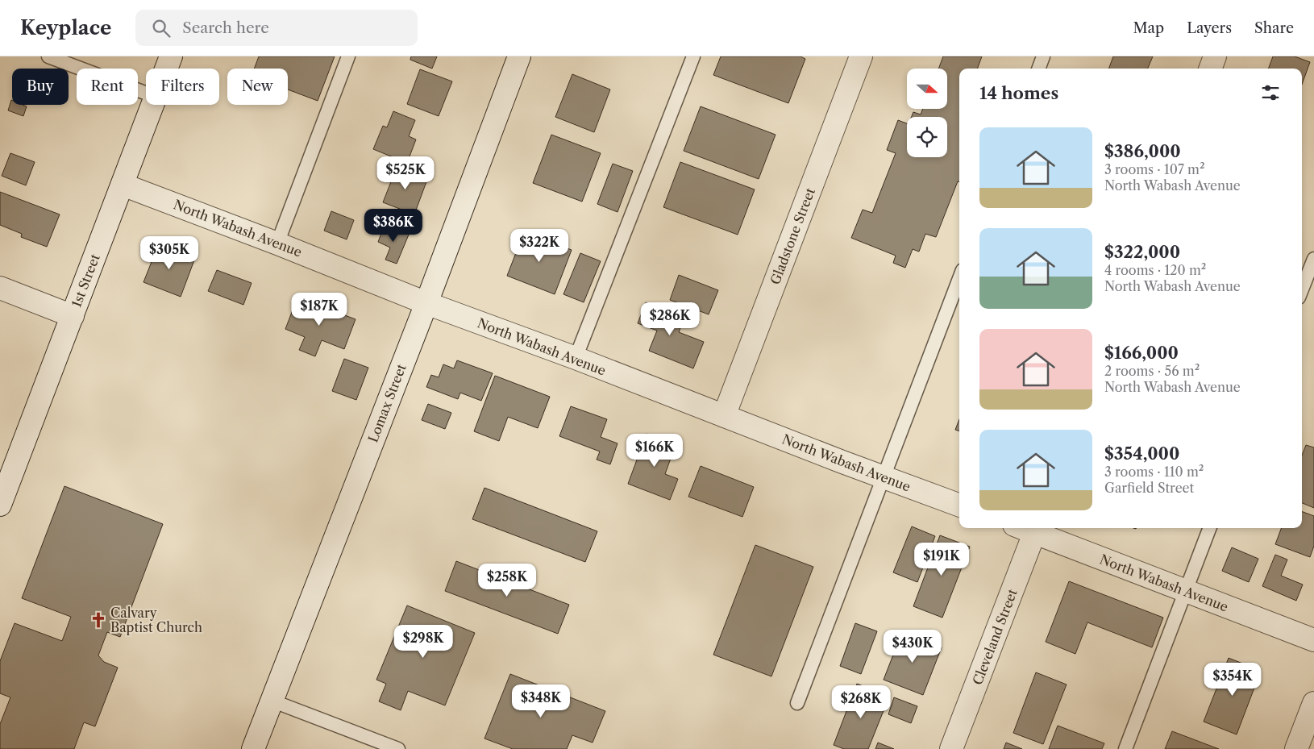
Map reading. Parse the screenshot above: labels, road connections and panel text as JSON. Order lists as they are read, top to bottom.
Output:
{
  "streets": {
    "street": [
      "North Wabash Avenue",
      "Gladstone Street",
      "1st Street",
      "Lomax Street",
      "Cleveland Street"
    ]
  },
  "crossings": [
    ["North Wabash Avenue", "Gladstone Street"],
    ["North Wabash Avenue", "1st Street"],
    ["North Wabash Avenue", "Lomax Street"],
    ["North Wabash Avenue", "Cleveland Street"]
  ],
  "places": {
    "church": ["Calvary Baptist Church"]
  },
  "north": "right",
  "page": {
    "header": "Keyplace",
    "search": "Search here",
    "nav": ["Map", "Layers", "Share"],
    "chip": [
      "Buy",
      "Rent",
      "Filters",
      "New"
    ],
    "heading": "14 homes",
    "list": [
      {
        "name": "$386,000",
        "note": "3 rooms · 107 m² · North Wabash Avenue"
      },
      {
        "name": "$322,000",
        "note": "4 rooms · 120 m² · North Wabash Avenue"
      },
      {
        "name": "$166,000",
        "note": "2 rooms · 56 m² · North Wabash Avenue"
      },
      {
        "name": "$354,000",
        "note": "3 rooms · 110 m² · Garfield Street"
      }
    ],
    "price": [
      "$525K",
      "$386K",
      "$322K",
      "$305K",
      "$187K",
      "$286K",
      "$166K",
      "$191K",
      "$258K",
      "$298K",
      "$430K",
      "$354K",
      "$348K",
      "$268K"
    ]
  }
}
